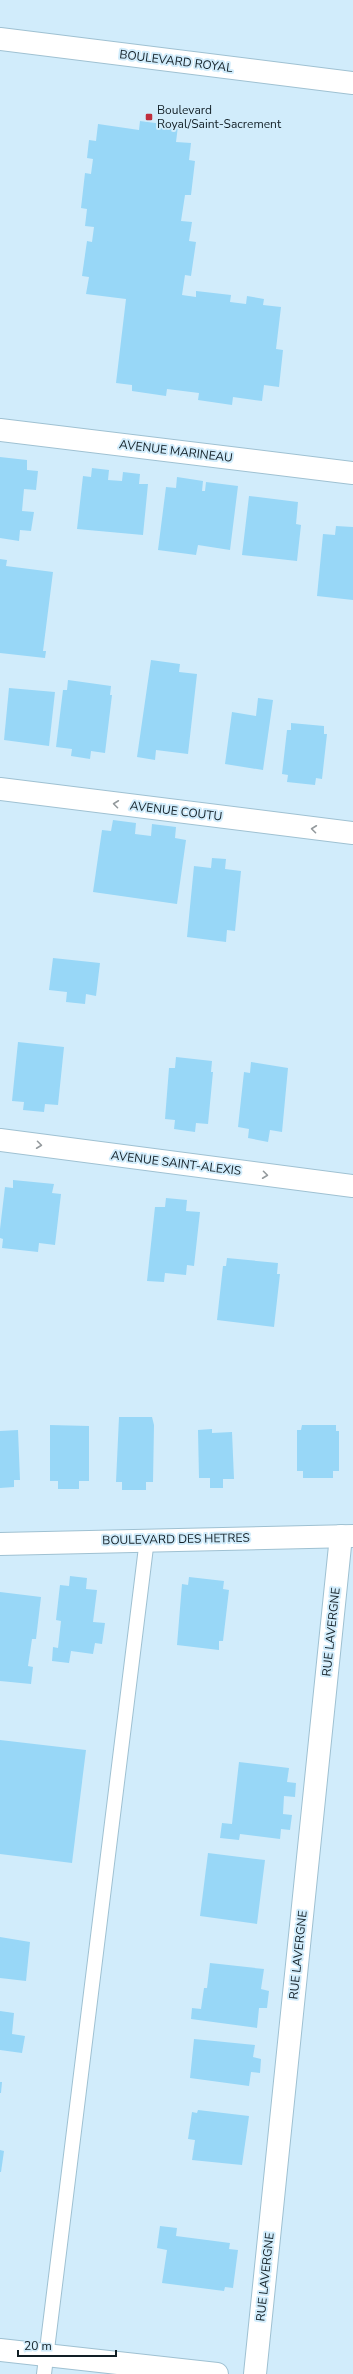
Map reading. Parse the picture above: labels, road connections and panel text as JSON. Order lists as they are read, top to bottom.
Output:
{
  "streets": {
    "street": [
      "BOULEVARD ROYAL",
      "AVENUE MARINEAU",
      "AVENUE COUTU",
      "AVENUE SAINT-ALEXIS",
      "BOULEVARD DES HETRES",
      "RUE LAVERGNE"
    ]
  },
  "crossings": [
    ["BOULEVARD DES HETRES", "RUE LAVERGNE"]
  ],
  "one_way": ["AVENUE COUTU", "AVENUE SAINT-ALEXIS"],
  "places": {
    "transit": ["Boulevard Royal/Saint-Sacrement"]
  },
  "scale_bar": "20 m"
}
